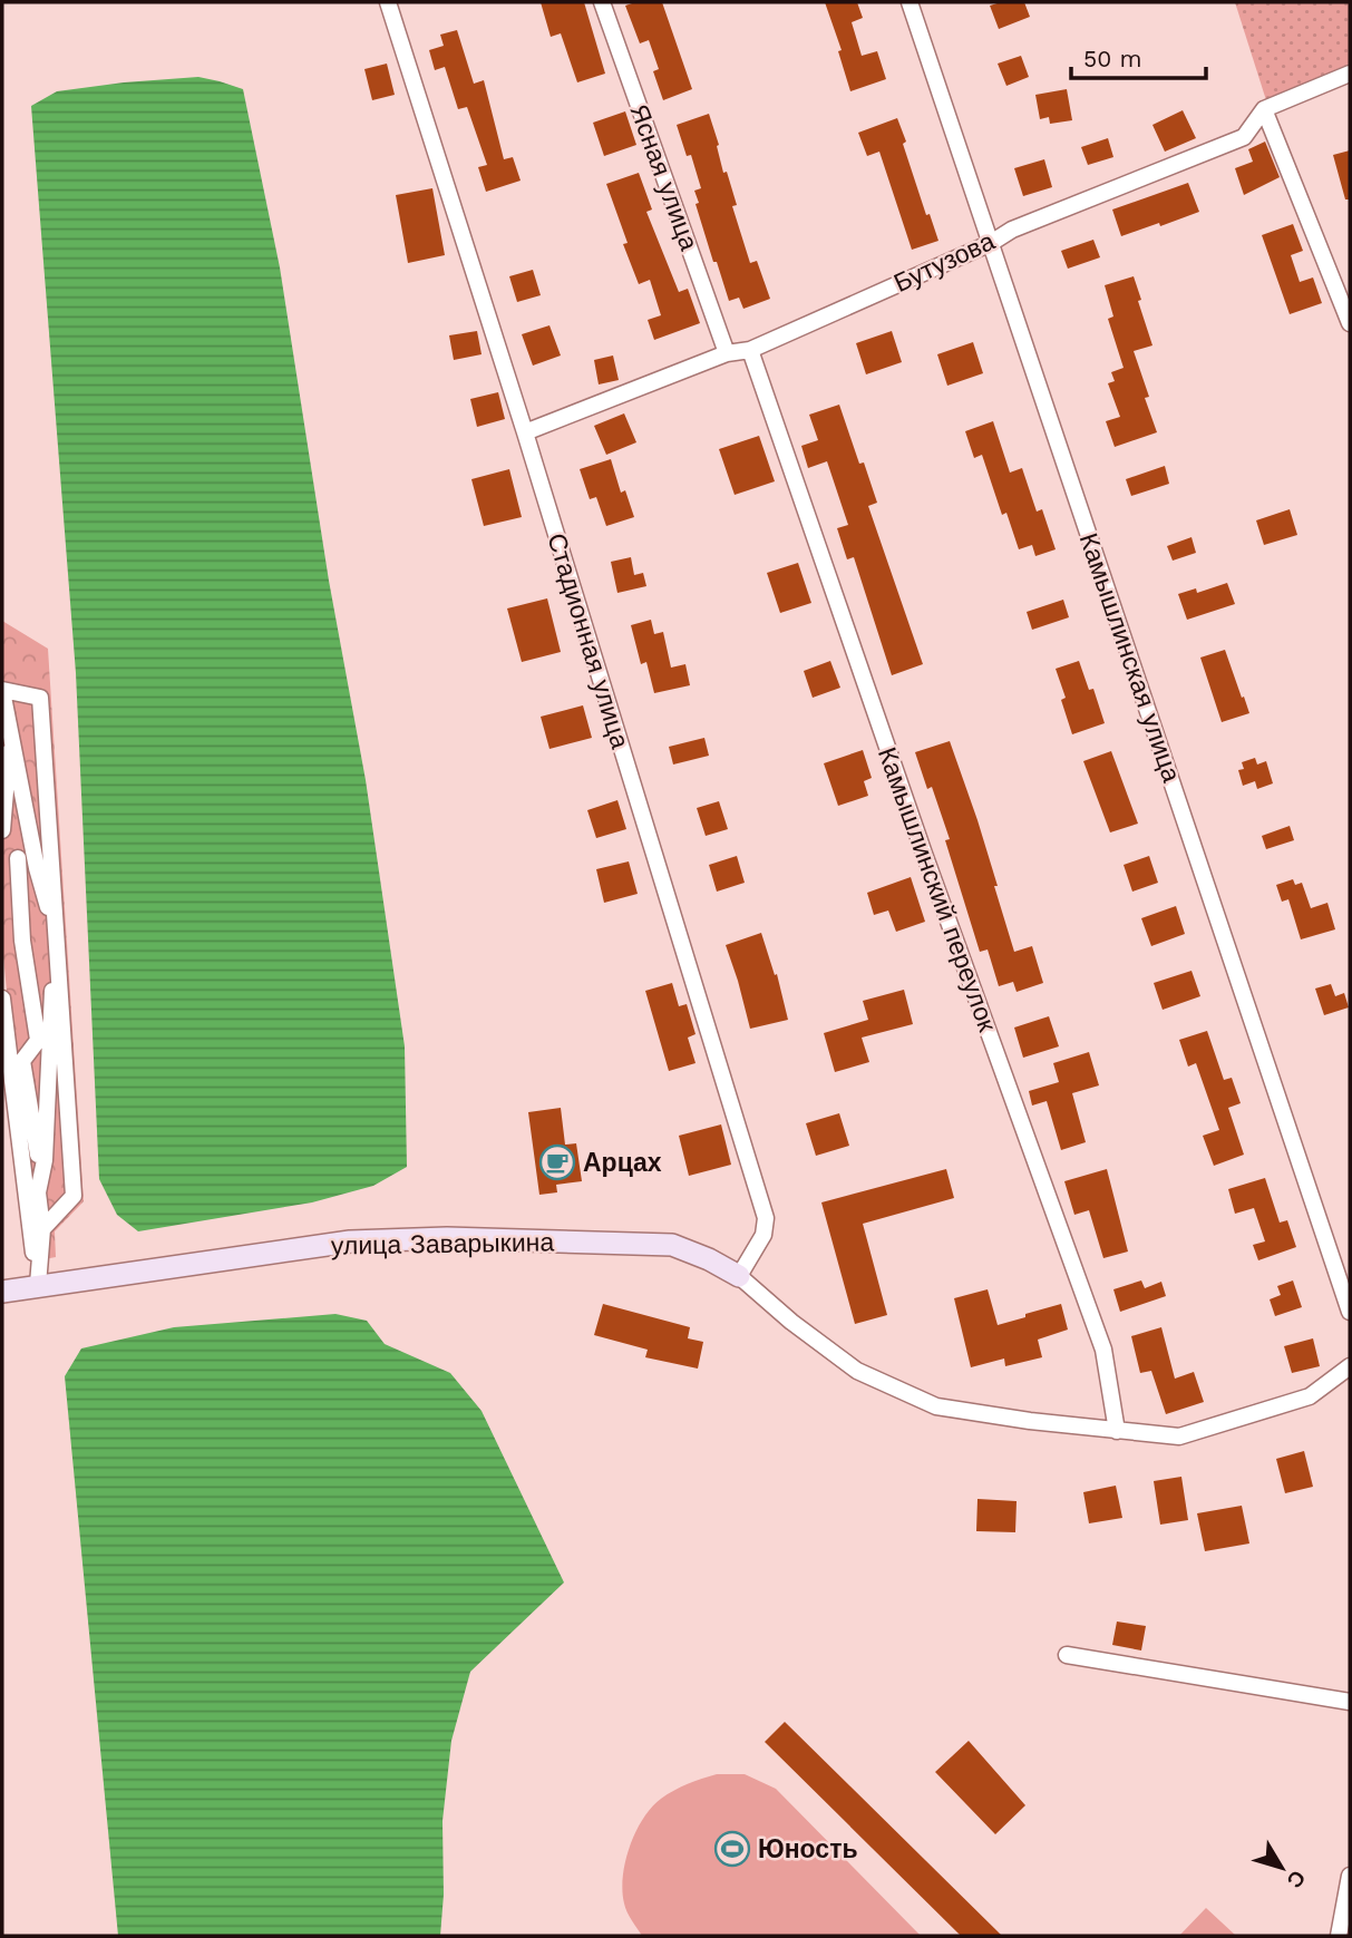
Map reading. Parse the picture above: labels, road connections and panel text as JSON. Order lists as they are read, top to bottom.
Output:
{
  "streets": {
    "street": [
      "Ясная улица",
      "Бутузова",
      "Стадионная улица",
      "Камышлинская улица",
      "Камышлинский переулок",
      "улица Заварыкина"
    ]
  },
  "crossings": [
    ["Ясная улица", "Бутузова"],
    ["Бутузова", "Стадионная улица"],
    ["Бутузова", "Камышлинская улица"],
    ["Бутузова", "Камышлинский переулок"],
    ["Стадионная улица", "улица Заварыкина"]
  ],
  "places": {
    "cafe": ["Арцах"],
    "sports": ["Юность"]
  },
  "scale_bar": "50 m",
  "north": "bottom right"
}
